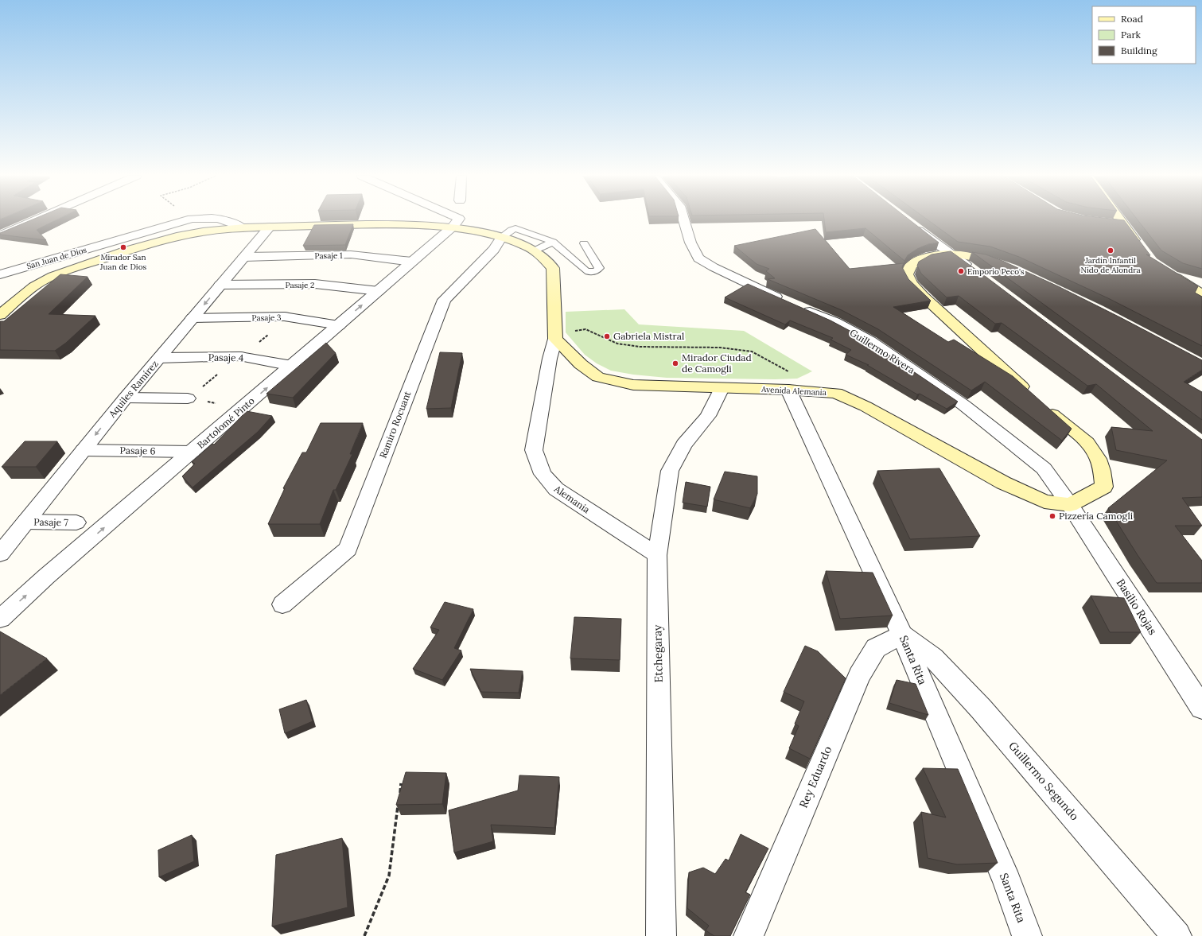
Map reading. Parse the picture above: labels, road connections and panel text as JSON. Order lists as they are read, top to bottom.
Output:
{
  "streets": {
    "main road": ["Avenida Alemania"],
    "street": [
      "Pasaje 1",
      "San Juan de Dios",
      "Pasaje 2",
      "Pasaje 3",
      "Guillermo Rivera",
      "Pasaje 4",
      "Aquiles Ramírez",
      "Bartolomé Pinto",
      "Ramiro Rocuant",
      "Pasaje 6",
      "Alemania",
      "Pasaje 7",
      "Basilio Rojas",
      "Etchegaray",
      "Santa Rita",
      "Rey Eduardo",
      "Guillermo Segundo"
    ]
  },
  "crossings": [
    ["Pasaje 1", "Aquiles Ramírez"],
    ["Pasaje 1", "Bartolomé Pinto"],
    ["Pasaje 2", "Aquiles Ramírez"],
    ["Pasaje 2", "Bartolomé Pinto"],
    ["Pasaje 3", "Aquiles Ramírez"],
    ["Pasaje 3", "Bartolomé Pinto"],
    ["Guillermo Rivera", "Avenida Alemania"],
    ["Guillermo Rivera", "Basilio Rojas"],
    ["Pasaje 4", "Aquiles Ramírez"],
    ["Pasaje 4", "Bartolomé Pinto"],
    ["Aquiles Ramírez", "Pasaje 6"],
    ["Aquiles Ramírez", "Pasaje 7"],
    ["Avenida Alemania", "Alemania"],
    ["Avenida Alemania", "Basilio Rojas"],
    ["Avenida Alemania", "Etchegaray"],
    ["Avenida Alemania", "Santa Rita"],
    ["Bartolomé Pinto", "Pasaje 6"],
    ["Alemania", "Etchegaray"],
    ["Santa Rita", "Rey Eduardo"],
    ["Santa Rita", "Guillermo Segundo"],
    ["Rey Eduardo", "Guillermo Segundo"]
  ],
  "one_way": ["Bartolomé Pinto"],
  "places": [
    "Mirador San Juan de Dios",
    "Jardín Infantil Nido de Alondra",
    "Emporio Peco's",
    "Gabriela Mistral",
    "Mirador Ciudad de Camogli",
    "Pizzería Camogli"
  ],
  "legend": ["Road", "Park", "Building"]
}
